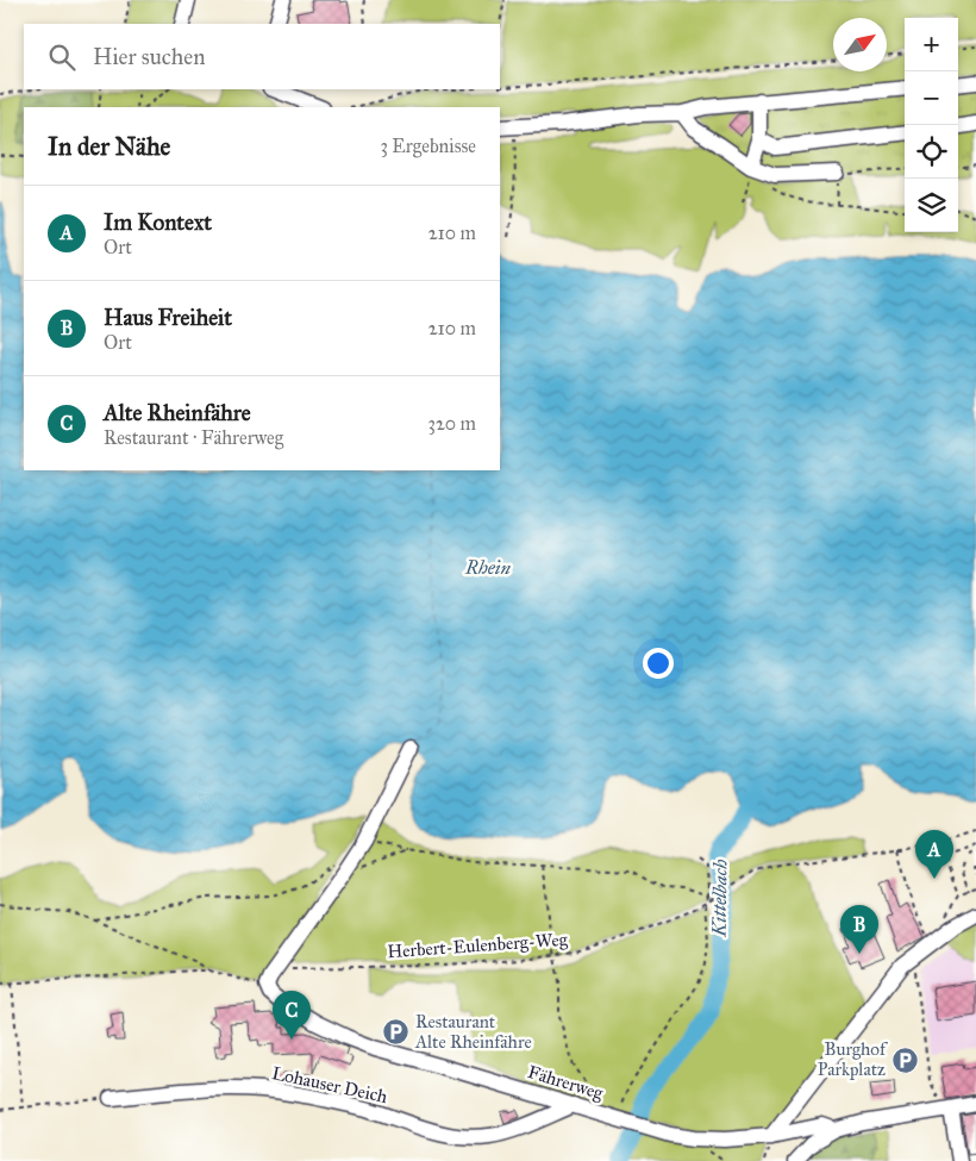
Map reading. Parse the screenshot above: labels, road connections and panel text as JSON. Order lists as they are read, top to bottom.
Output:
{
  "streets": {
    "street": ["Fährerweg", "Lohauser Deich"],
    "path": ["Herbert-Eulenberg-Weg"]
  },
  "crossings": [
    ["Fährerweg", "Lohauser Deich"]
  ],
  "water": ["Rhein", "Kittelbach"],
  "places": {
    "parking": ["Restaurant Alte Rheinfähre", "Burghof Parkplatz"]
  },
  "north": "top right",
  "page": {
    "map_buttons": ["+", "−"],
    "search": "Hier suchen",
    "heading": ["In der Nähe", "3 Ergebnisse"],
    "list": [
      {
        "mark": "A",
        "name": "Im Kontext",
        "note": "Ort",
        "value": "210 m"
      },
      {
        "mark": "B",
        "name": "Haus Freiheit",
        "note": "Ort",
        "value": "210 m"
      },
      {
        "mark": "C",
        "name": "Alte Rheinfähre",
        "note": "Restaurant · Fährerweg",
        "value": "320 m"
      }
    ],
    "pins": ["A", "B", "C"]
  }
}
